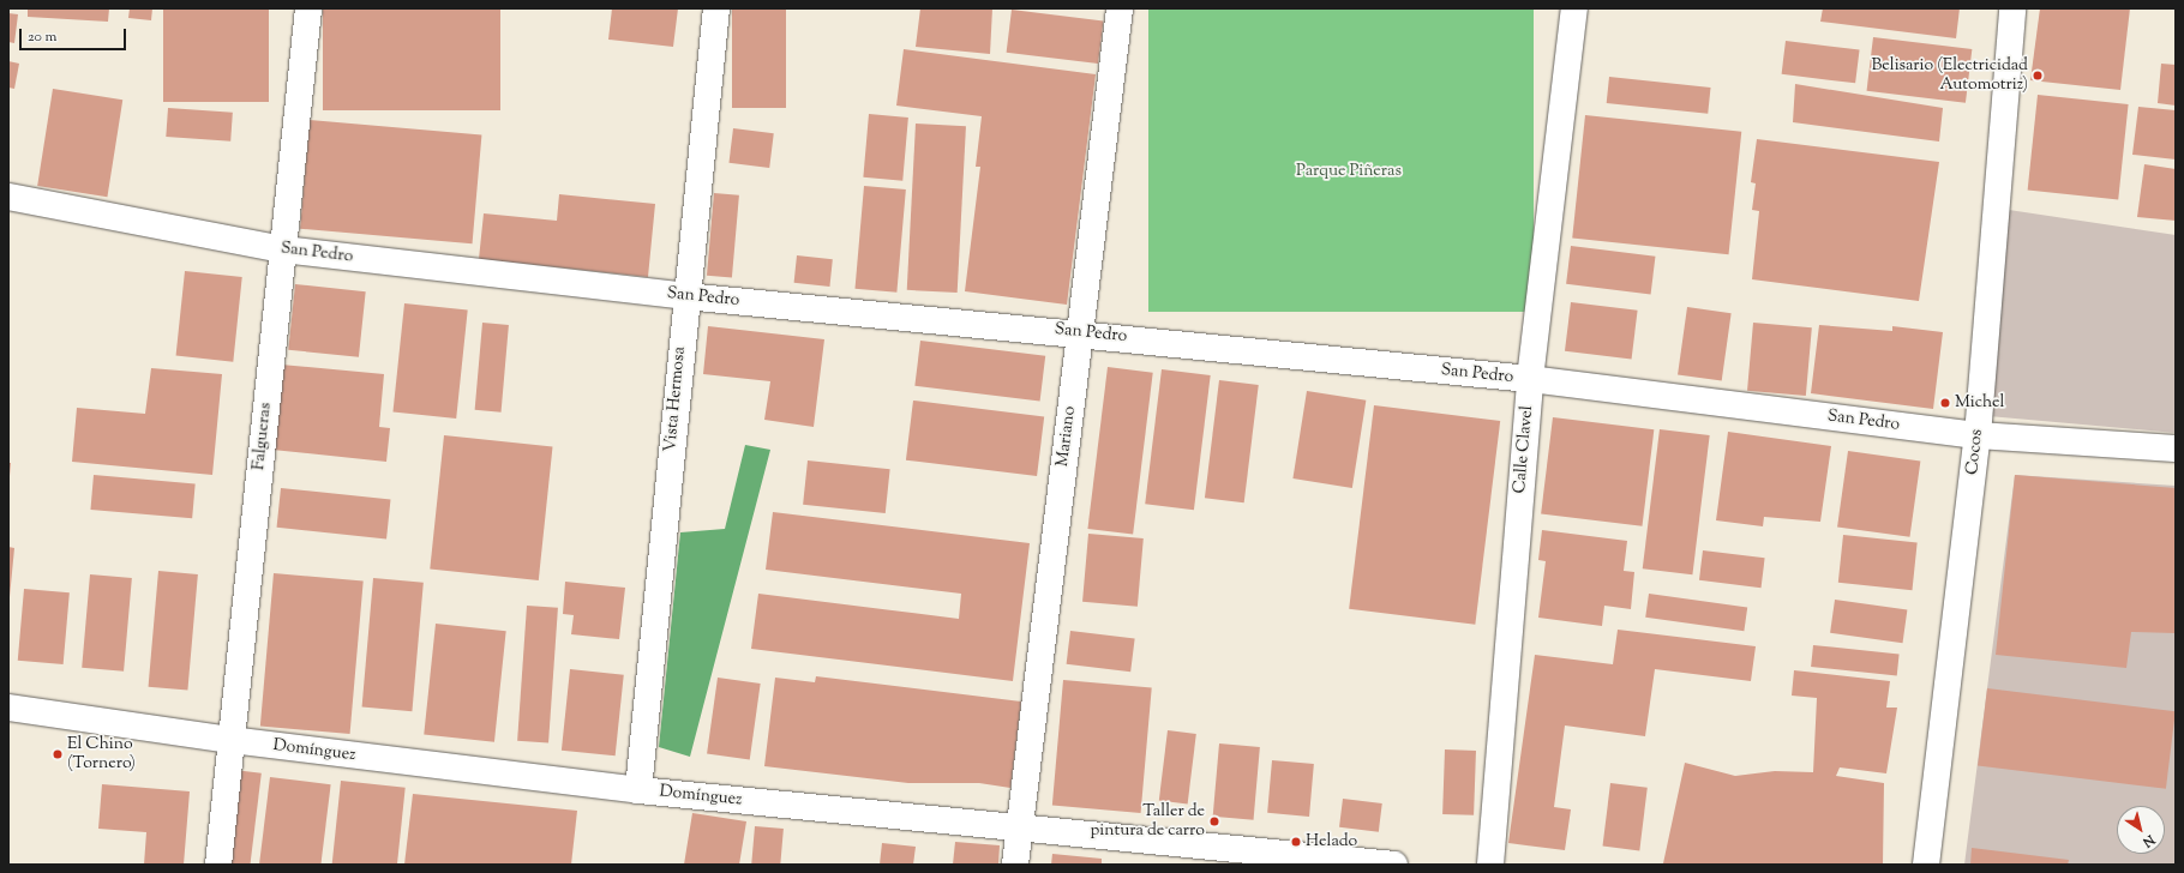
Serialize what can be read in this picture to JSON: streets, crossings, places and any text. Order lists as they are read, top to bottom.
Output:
{
  "streets": {
    "street": [
      "San Pedro",
      "Vista Hermosa",
      "Falgueras",
      "Mariano",
      "Calle Clavel",
      "Cocos",
      "Domínguez"
    ]
  },
  "crossings": [
    ["San Pedro", "Vista Hermosa"],
    ["San Pedro", "Falgueras"],
    ["San Pedro", "Mariano"],
    ["San Pedro", "Calle Clavel"],
    ["San Pedro", "Cocos"],
    ["Vista Hermosa", "Domínguez"],
    ["Falgueras", "Domínguez"],
    ["Mariano", "Domínguez"]
  ],
  "parks": ["Parque Piñeras"],
  "places": [
    "Belisario (Electricidad Automotriz)",
    "Michel",
    "El Chino (Tornero)",
    "Taller de pintura de carro",
    "Helado"
  ],
  "scale_bar": "20 m",
  "north": "bottom right"
}
